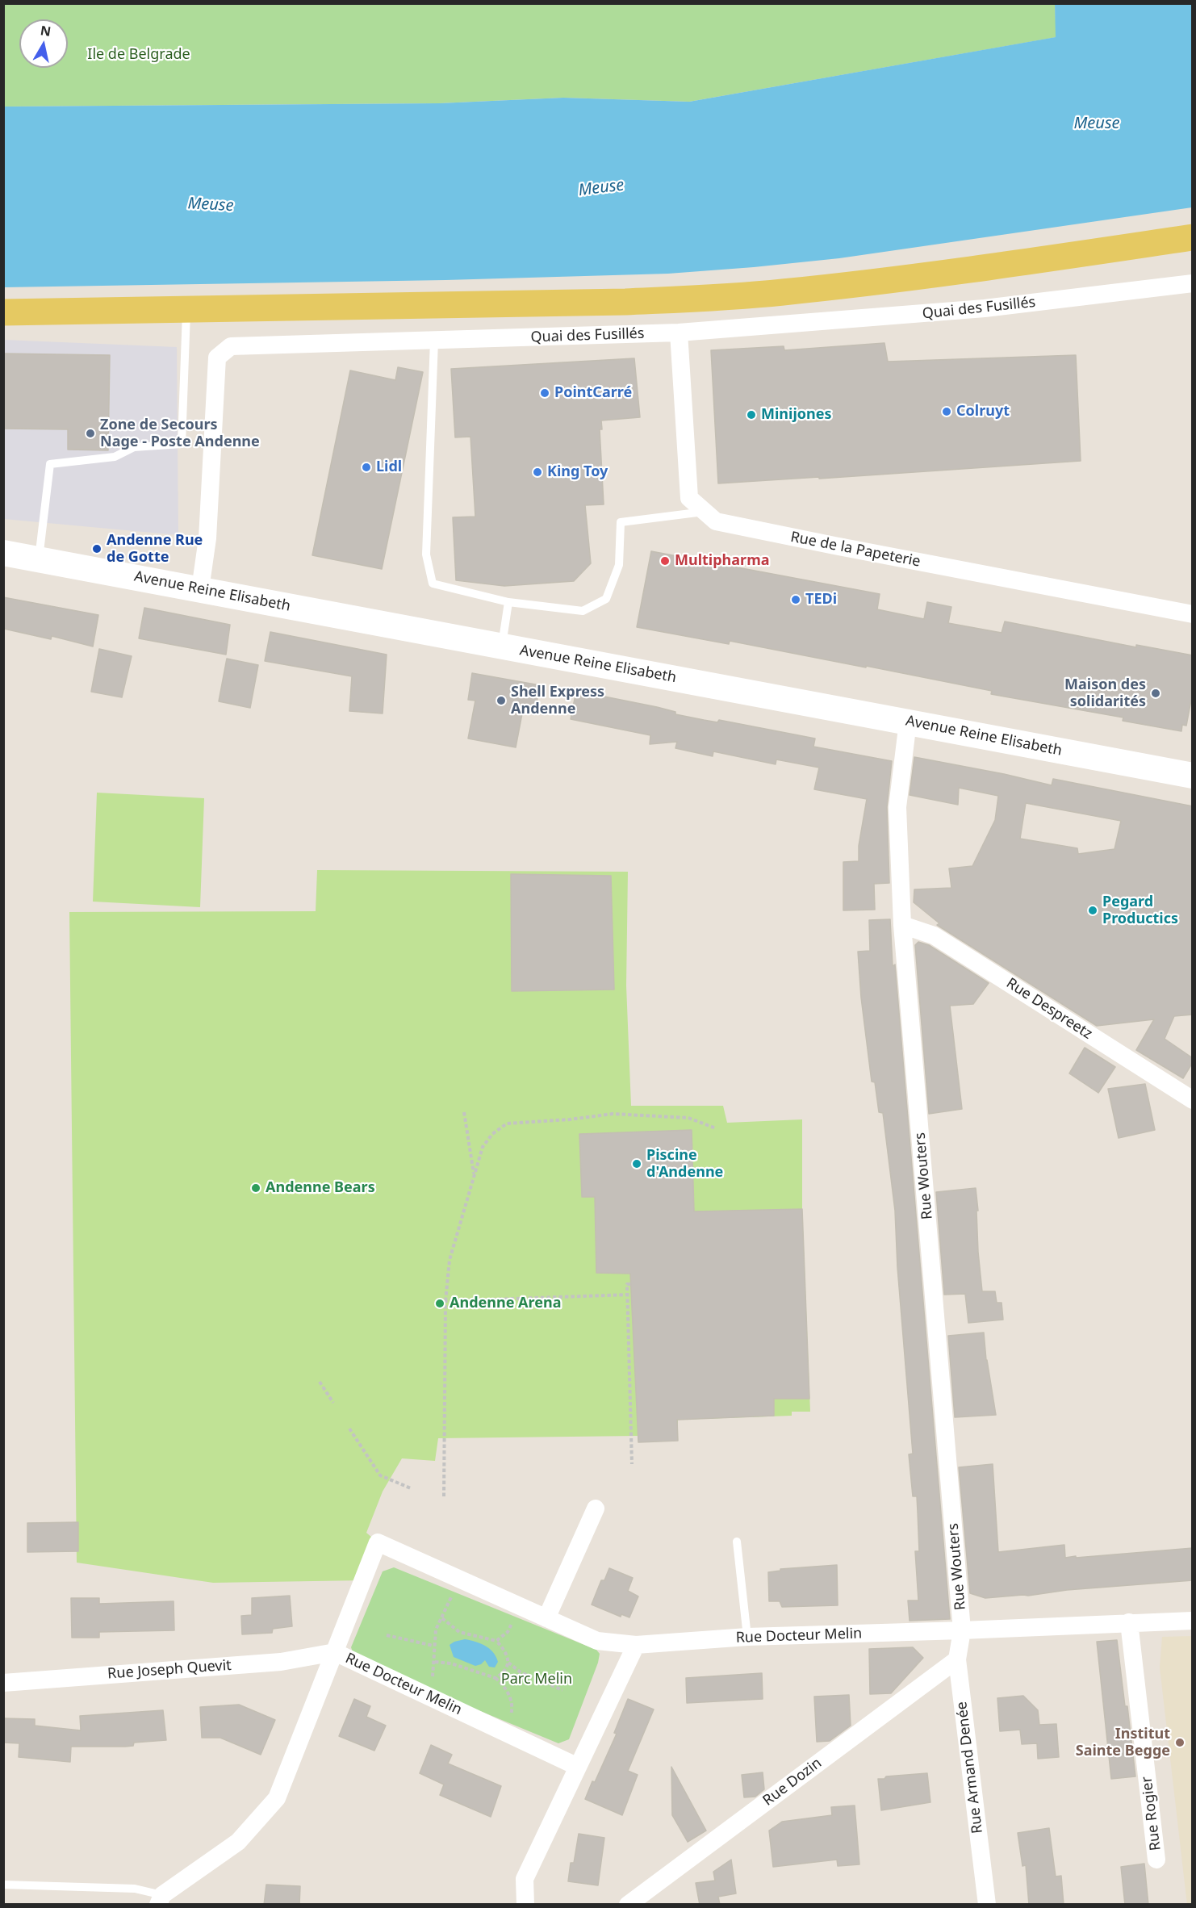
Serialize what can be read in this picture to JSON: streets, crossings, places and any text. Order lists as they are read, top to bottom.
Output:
{
  "streets": {
    "main road": ["Avenue Reine Elisabeth"],
    "street": [
      "Quai des Fusillés",
      "Rue de la Papeterie",
      "Rue Despreetz",
      "Rue Wouters",
      "Rue Docteur Melin",
      "Rue Joseph Quevit",
      "Rue Armand Denée",
      "Rue Dozin",
      "Rue Rogier"
    ]
  },
  "crossings": [
    ["Quai des Fusillés", "Rue de la Papeterie"],
    ["Quai des Fusillés", "Avenue Reine Elisabeth"],
    ["Avenue Reine Elisabeth", "Rue Wouters"],
    ["Rue Despreetz", "Rue Wouters"],
    ["Rue Wouters", "Rue Docteur Melin"],
    ["Rue Wouters", "Rue Armand Denée"],
    ["Rue Docteur Melin", "Rue Joseph Quevit"],
    ["Rue Docteur Melin", "Rue Armand Denée"],
    ["Rue Armand Denée", "Rue Dozin"]
  ],
  "water": ["Meuse"],
  "parks": ["Ile de Belgrade", "Parc Melin"],
  "places": [
    "PointCarré",
    "Colruyt",
    "Minijones",
    "Zone de Secours Nage - Poste Andenne",
    "Lidl",
    "King Toy",
    "Andenne Rue de Gotte",
    "Multipharma",
    "TEDi",
    "Maison des solidarités",
    "Shell Express Andenne",
    "Pegard Productics",
    "Piscine d'Andenne",
    "Andenne Bears",
    "Andenne Arena",
    "Institut Sainte Begge"
  ],
  "north": "top"
}
